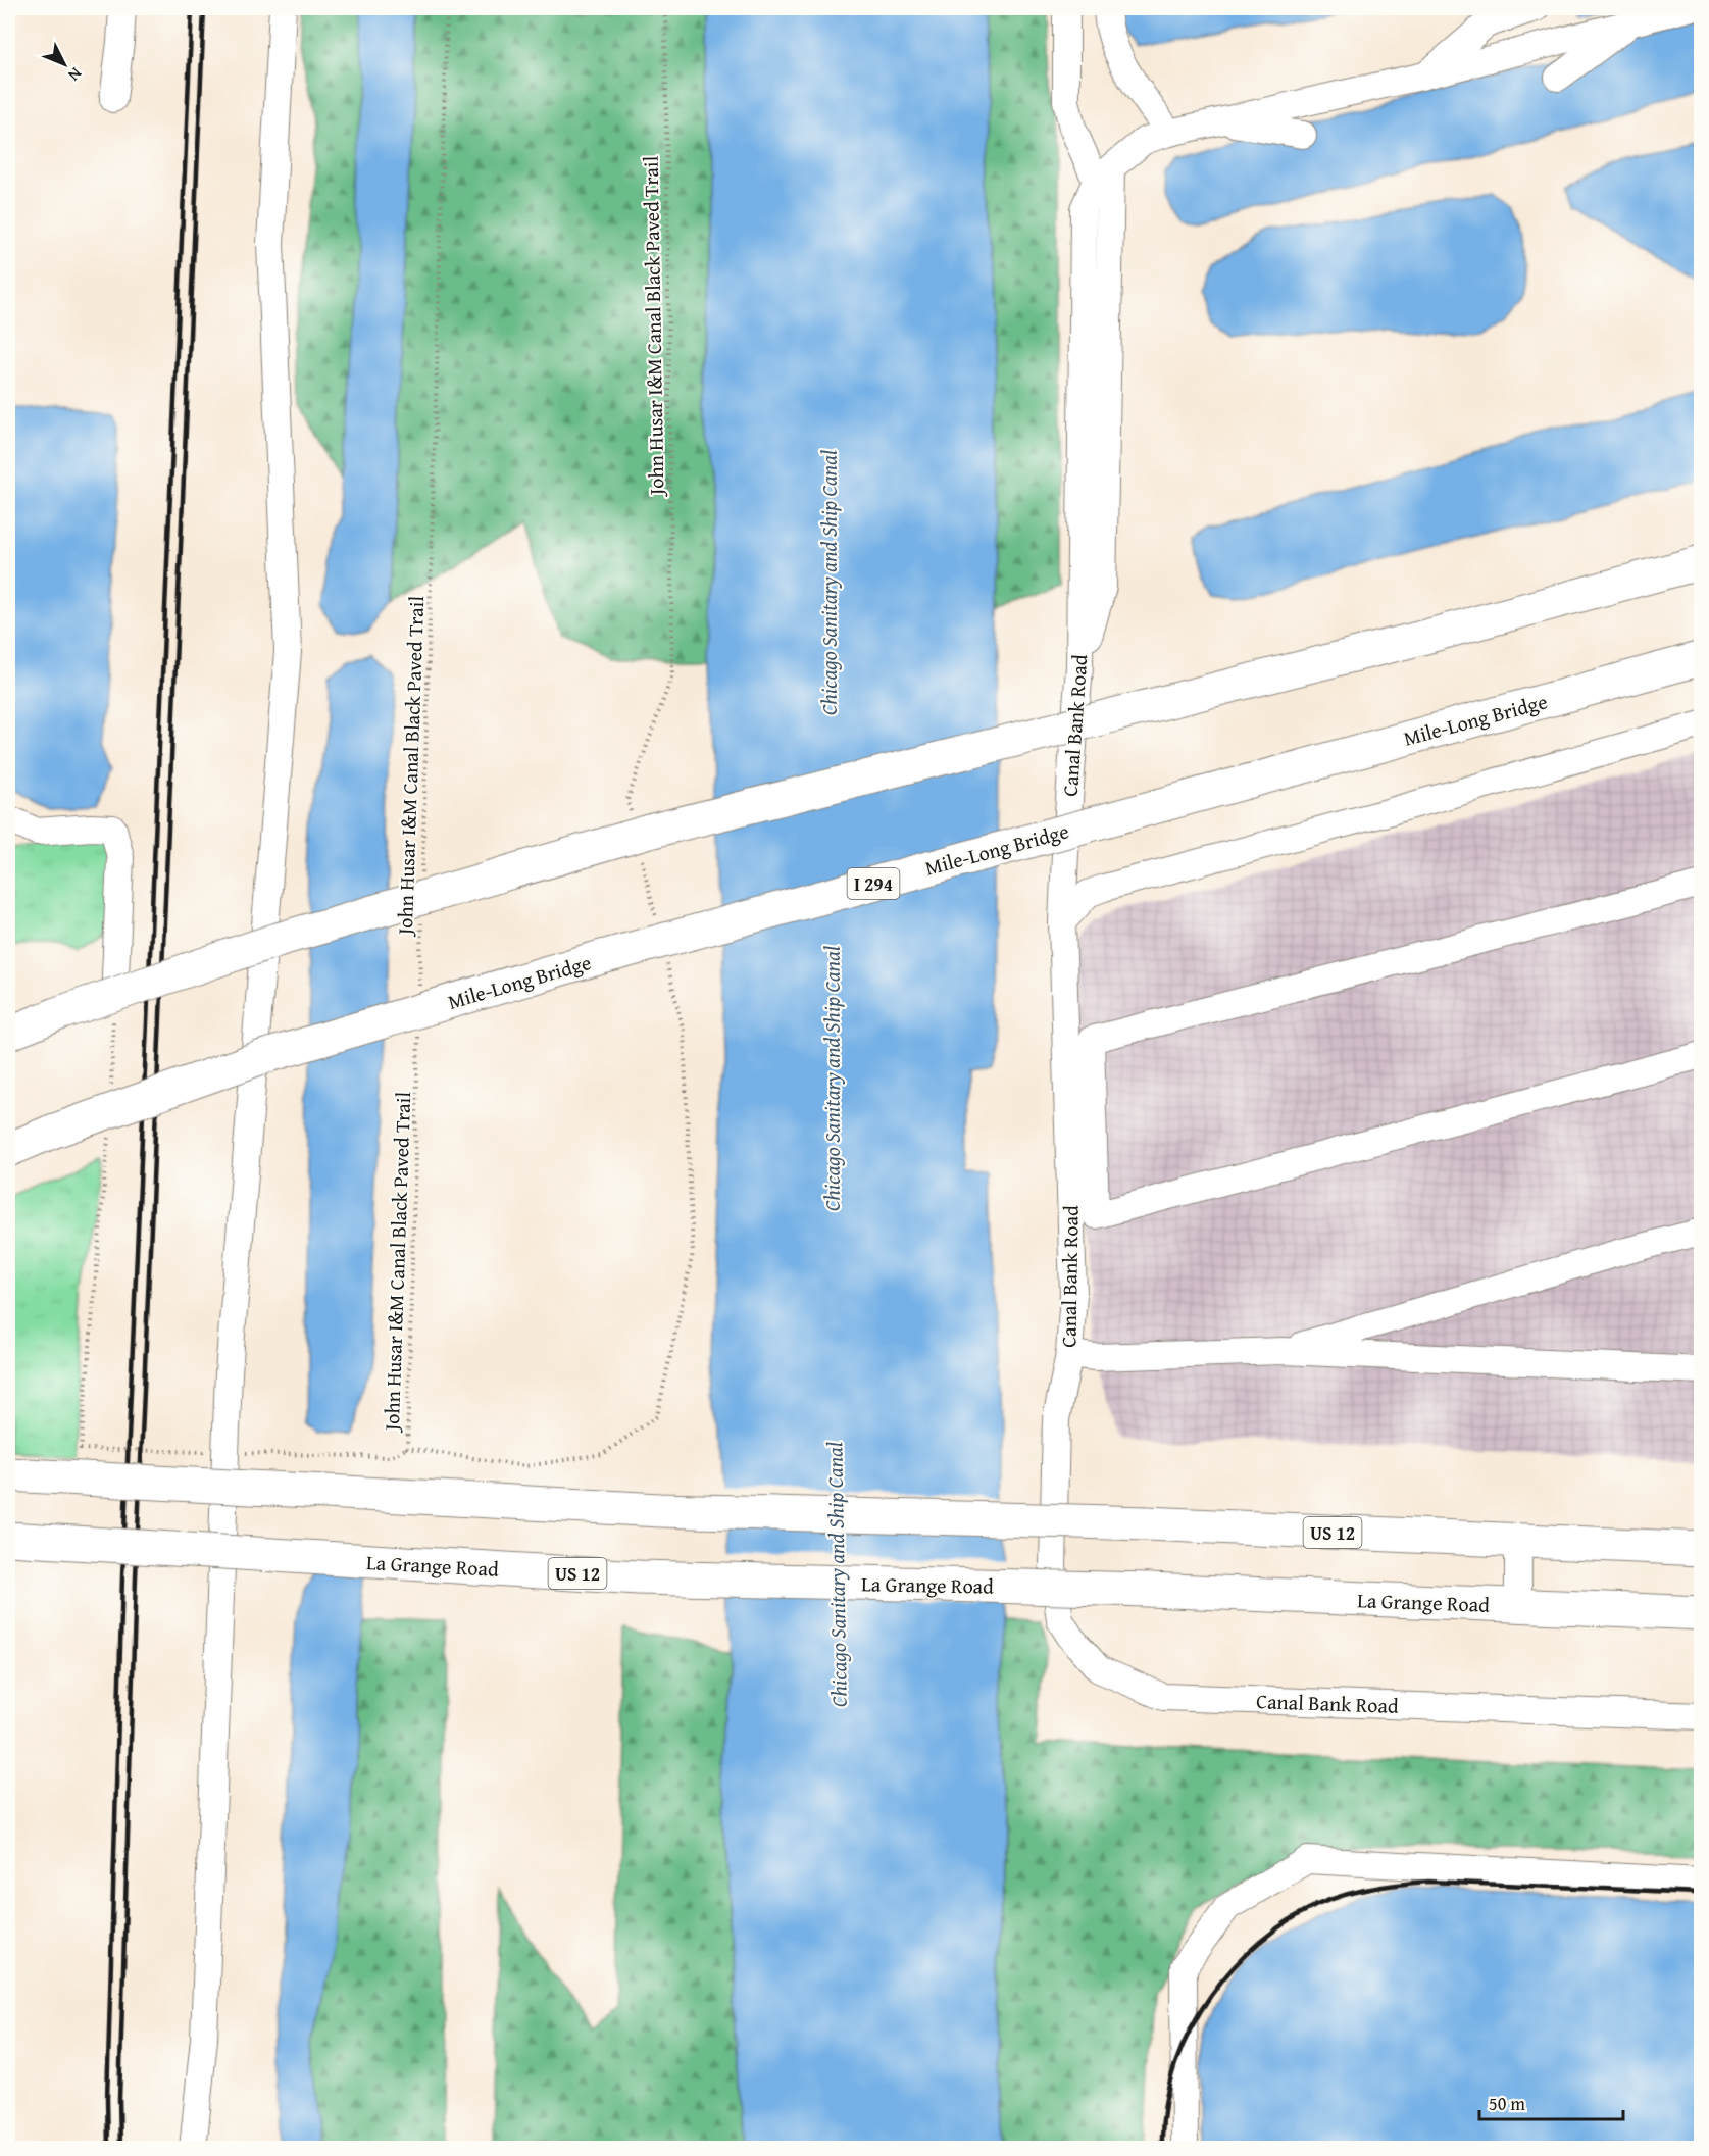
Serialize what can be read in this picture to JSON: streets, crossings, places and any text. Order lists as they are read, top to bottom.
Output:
{
  "streets": {
    "highway": [
      "Mile-Long Bridge",
      "I 294",
      "US 12",
      "La Grange Road"
    ],
    "street": ["Canal Bank Road"],
    "path": ["John Husar I&M Canal Black Paved Trail"]
  },
  "water": ["Chicago Sanitary and Ship Canal"],
  "scale_bar": "50 m",
  "north": "bottom right"
}
